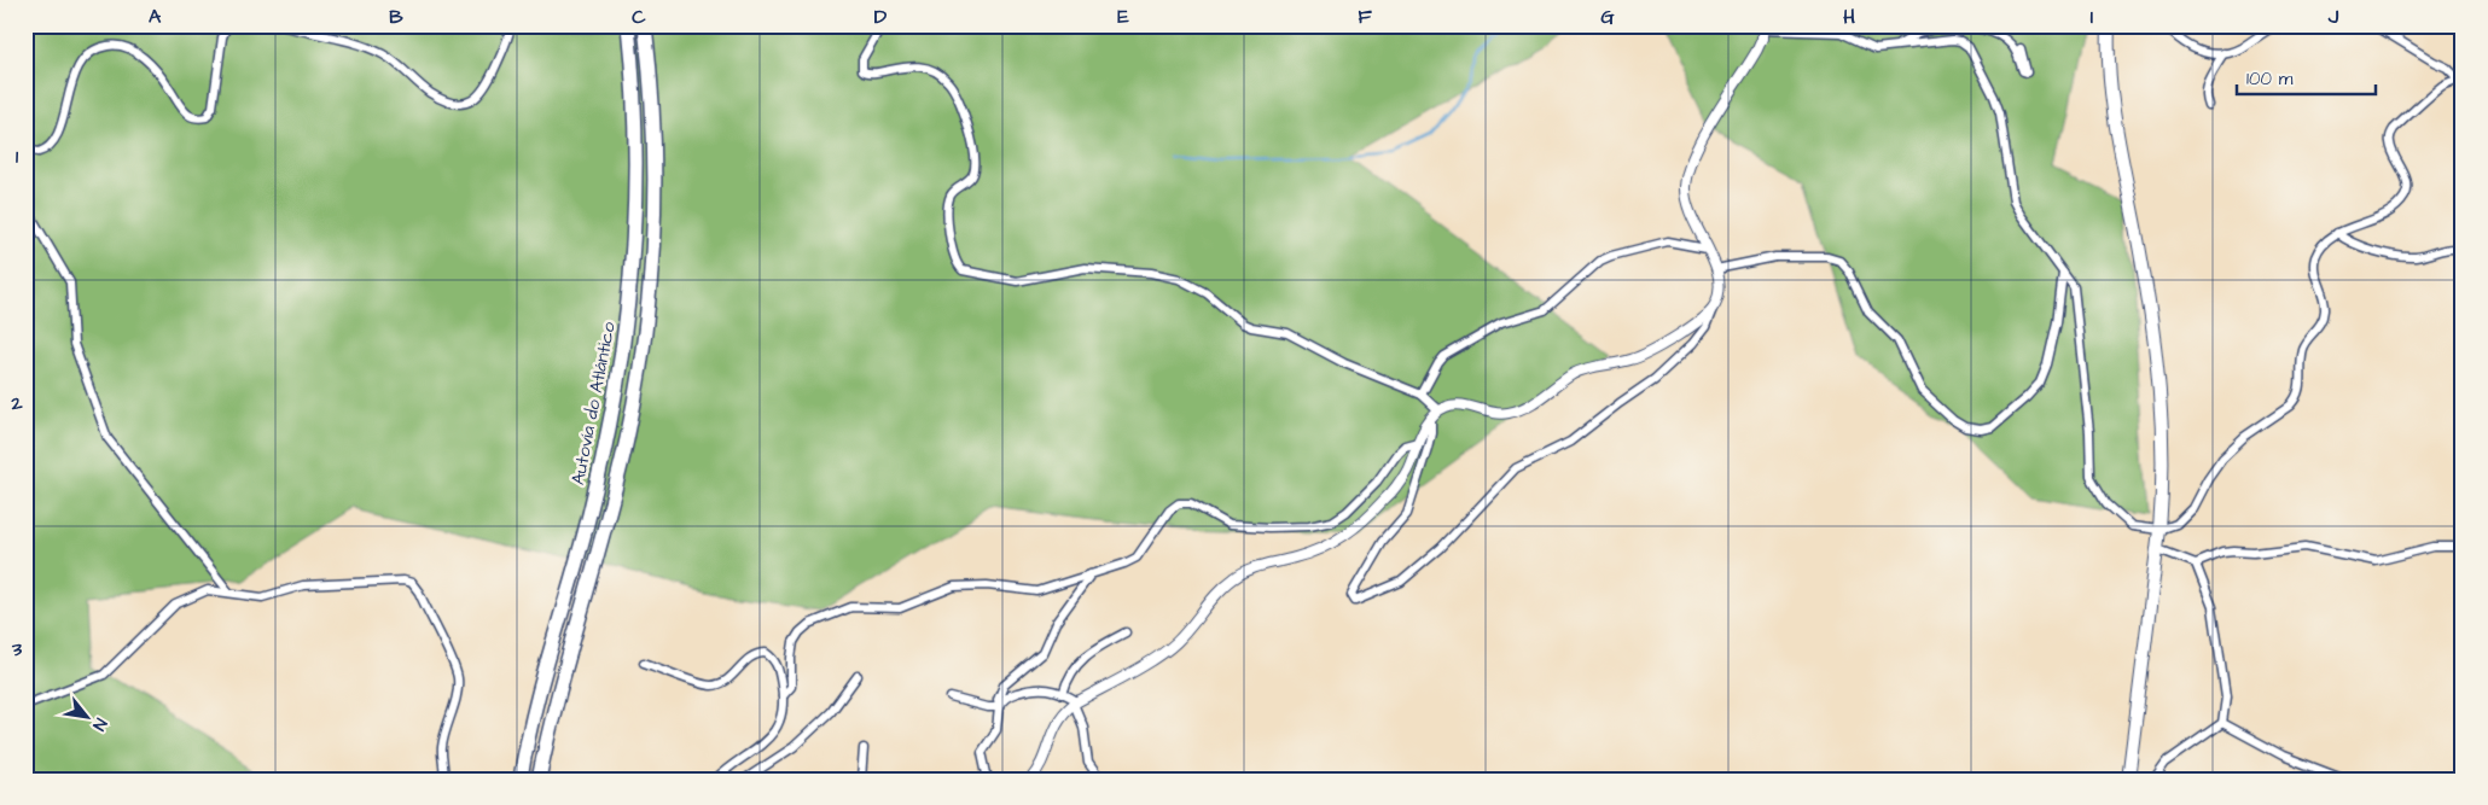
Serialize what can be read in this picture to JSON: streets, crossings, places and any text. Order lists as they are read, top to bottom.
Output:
{
  "streets": {
    "highway": ["Autovía do Atlántico"]
  },
  "scale_bar": "100 m",
  "north": "bottom right",
  "grid": {
    "columns": [
      "A",
      "B",
      "C",
      "D",
      "E",
      "F",
      "G",
      "H",
      "I",
      "J"
    ],
    "rows": ["1", "2", "3"]
  }
}
